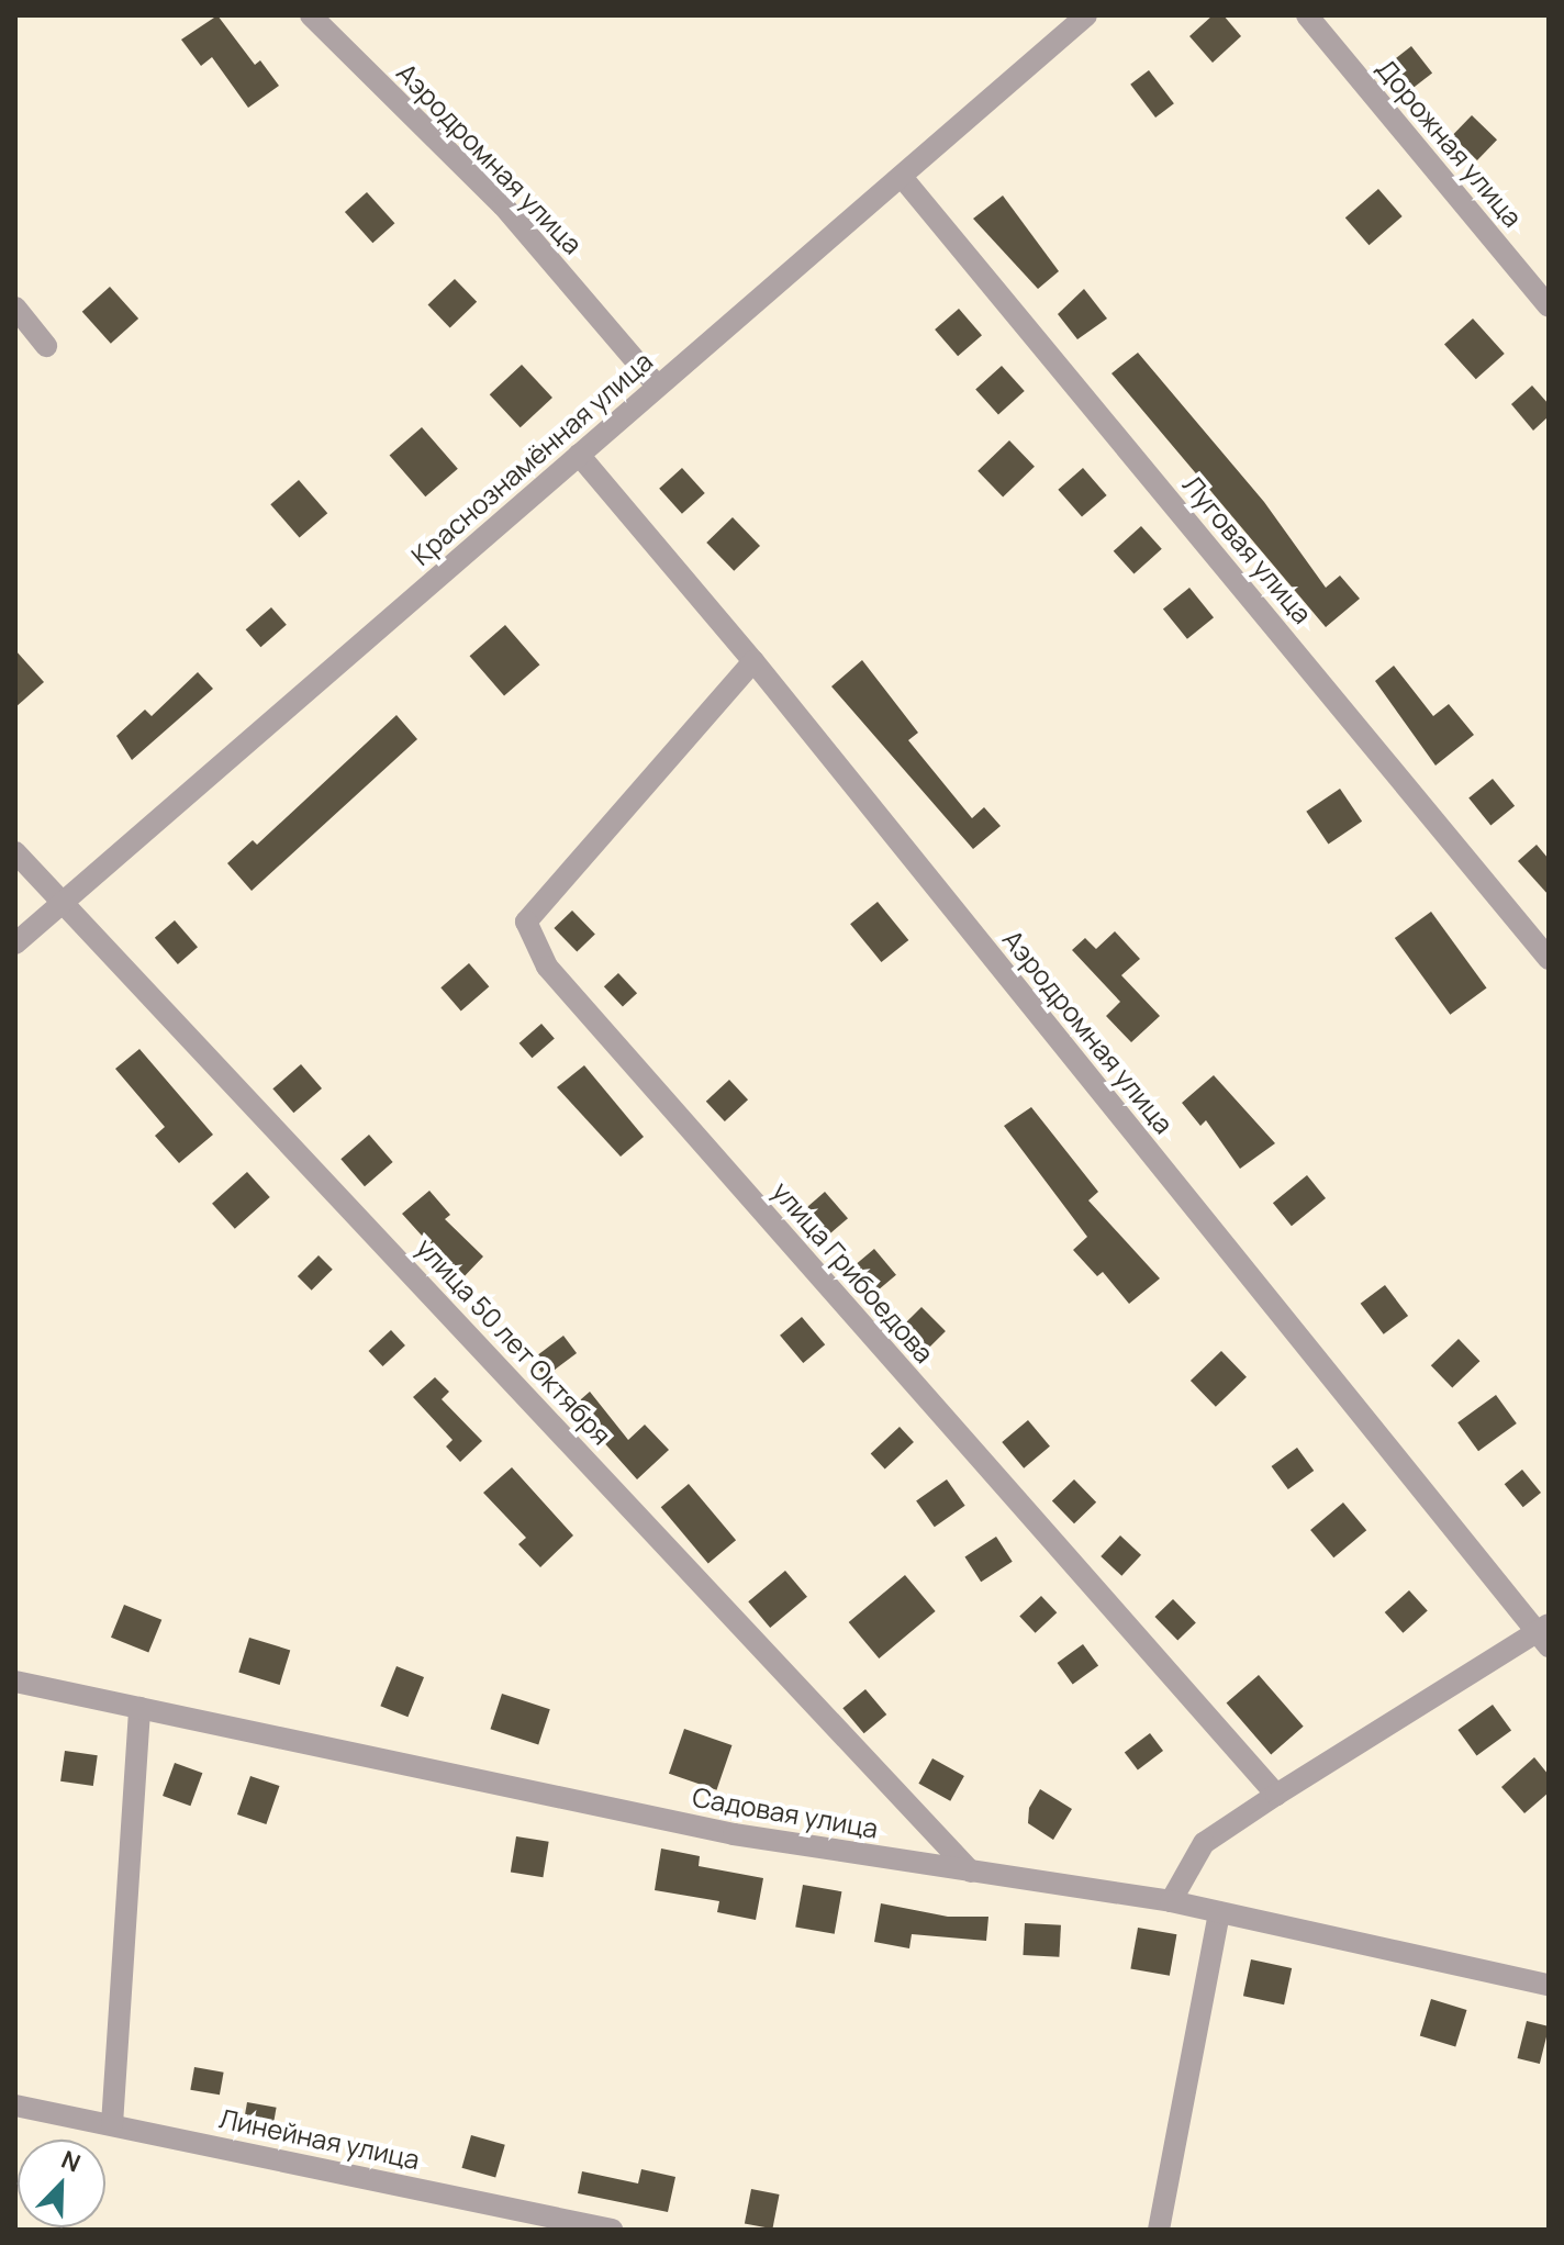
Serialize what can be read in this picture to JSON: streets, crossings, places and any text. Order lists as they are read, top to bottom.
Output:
{
  "streets": {
    "street": [
      "Дорожная улица",
      "Аэродромная улица",
      "Краснознамённая улица",
      "Луговая улица",
      "улица Грибоедова",
      "улица 50 лет Октября",
      "Садовая улица",
      "Линейная улица"
    ]
  },
  "crossings": [
    ["Аэродромная улица", "Краснознамённая улица"],
    ["Аэродромная улица", "улица Грибоедова"],
    ["Краснознамённая улица", "Луговая улица"],
    ["Краснознамённая улица", "улица 50 лет Октября"],
    ["улица 50 лет Октября", "Садовая улица"]
  ],
  "north": "top right"
}
